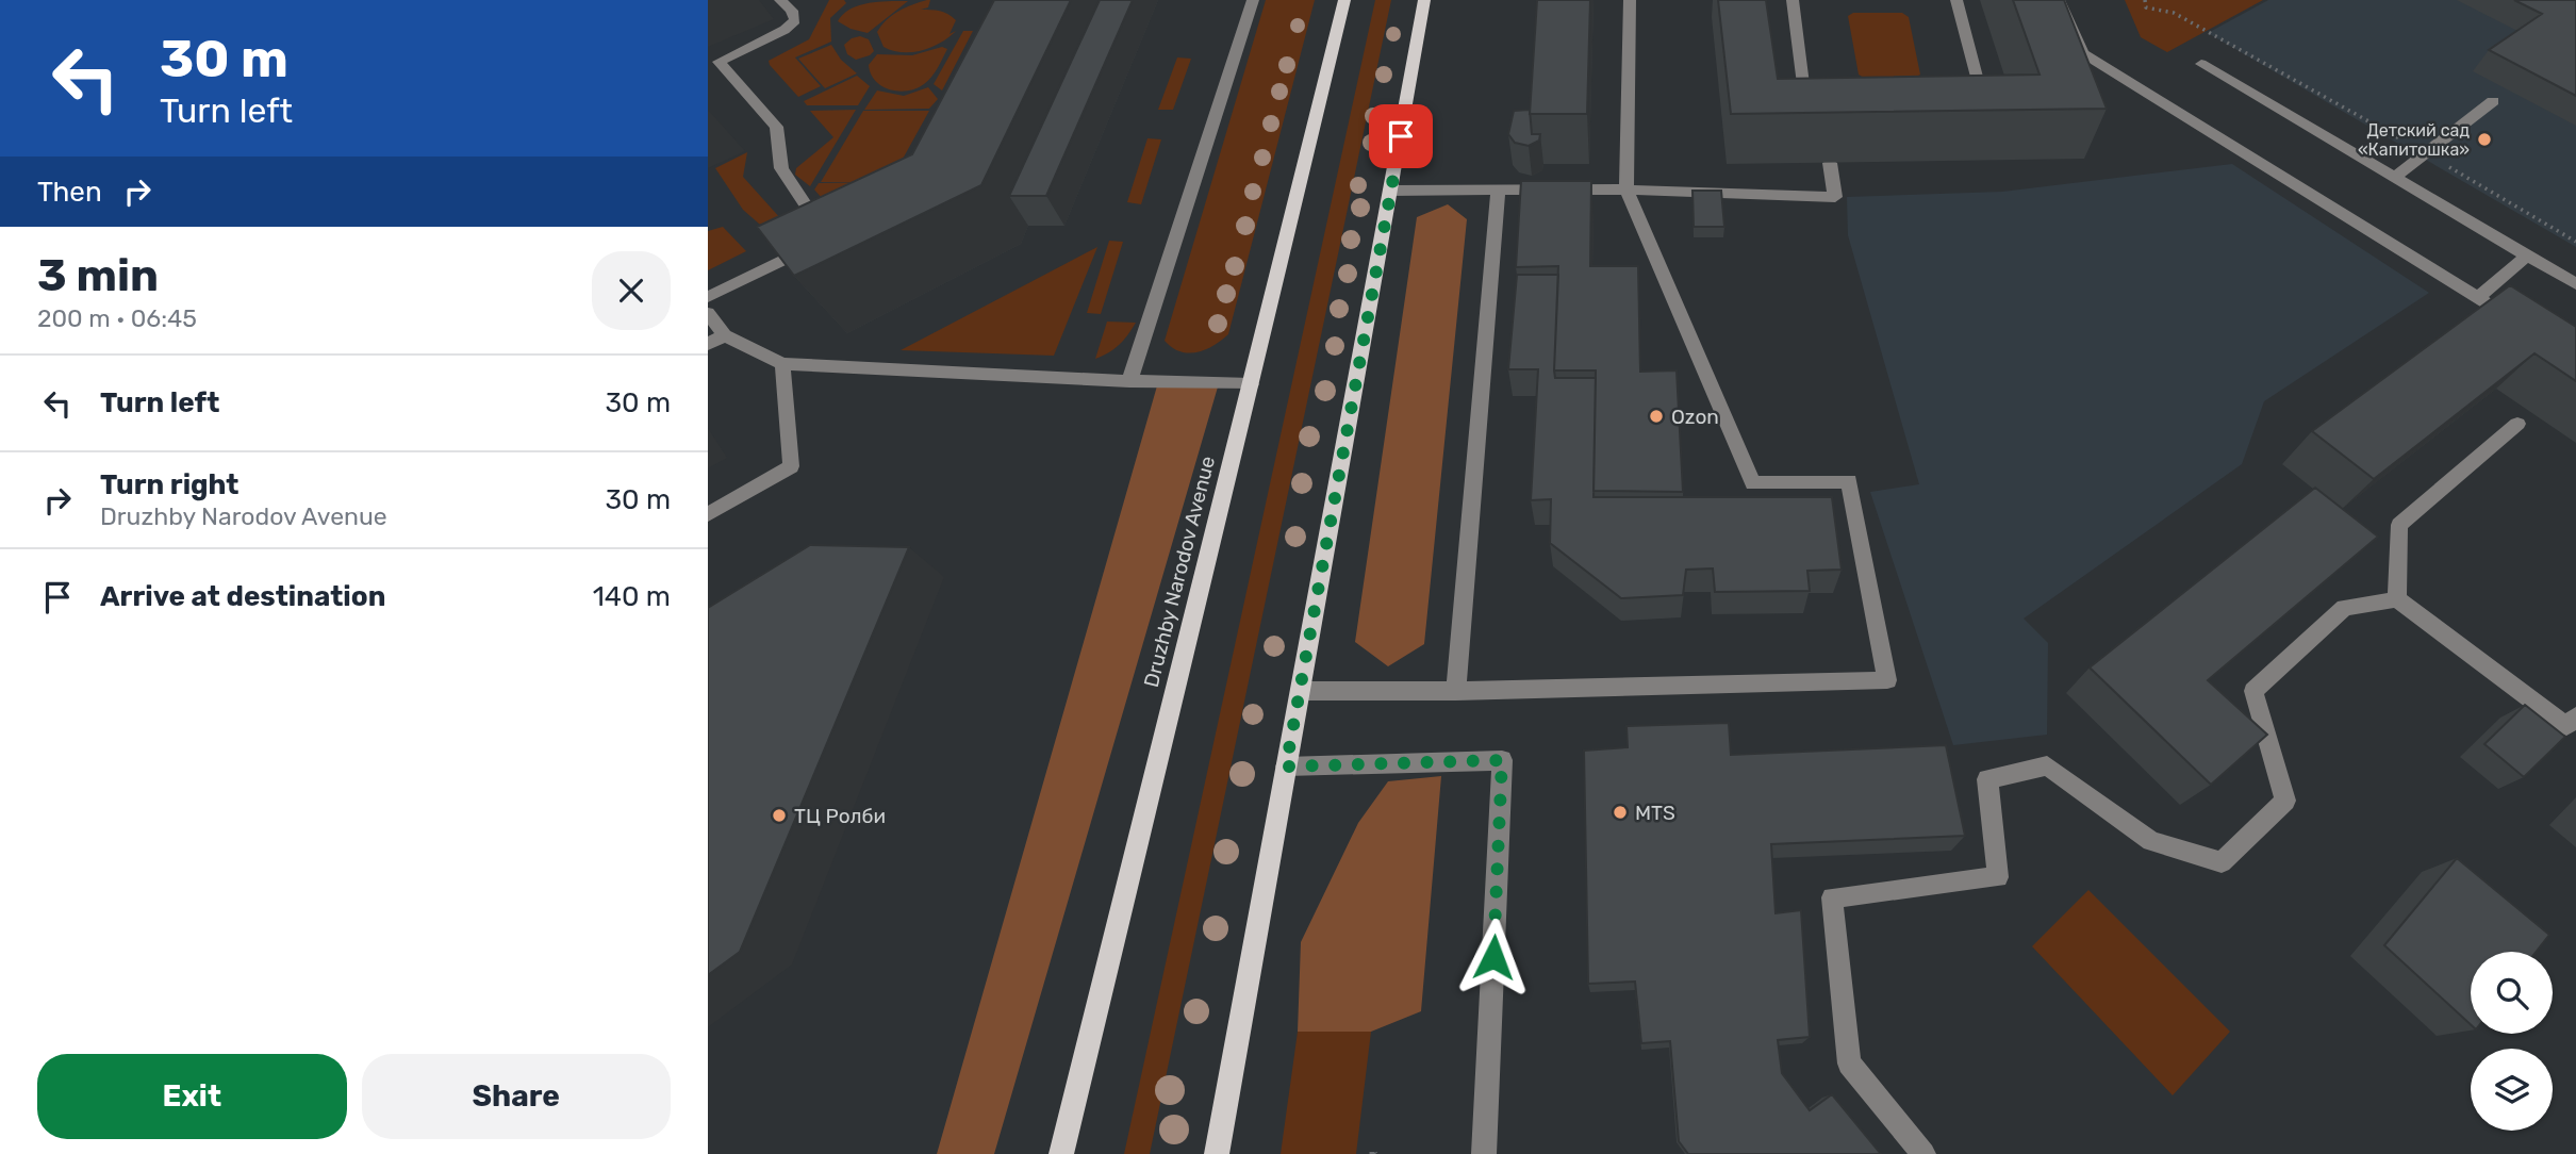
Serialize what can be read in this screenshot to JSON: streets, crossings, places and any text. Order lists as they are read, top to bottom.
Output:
{
  "streets": {
    "main road": ["Druzhby Narodov Avenue"]
  },
  "places": [
    "Детский сад «Капитошка»",
    "Ozon",
    "MTS",
    "ТЦ Ролби"
  ],
  "page": {
    "turn": ["30 m", "Turn left"],
    "then": "Then",
    "heading": ["3 min", "200 m · 06:45"],
    "list": [
      {
        "name": "Turn left",
        "value": "30 m"
      },
      {
        "name": "Turn right",
        "note": "Druzhby Narodov Avenue",
        "value": "30 m"
      },
      {
        "name": "Arrive at destination",
        "value": "140 m"
      }
    ],
    "buttons": ["Exit", "Share"]
  }
}
